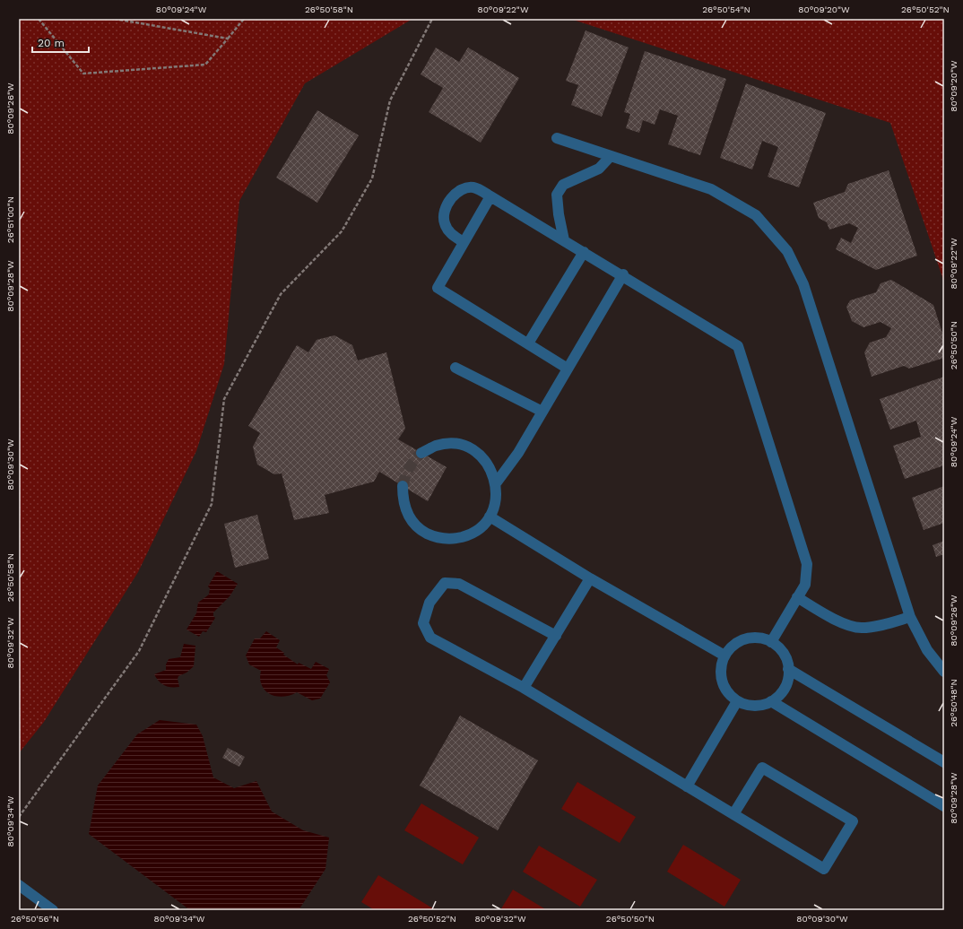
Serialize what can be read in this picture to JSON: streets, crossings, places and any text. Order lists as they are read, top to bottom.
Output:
{
  "scale_bar": "20 m",
  "coordinates": [
    "80°09'24\"W",
    "26°50'58\"N",
    "80°09'22\"W",
    "26°50'54\"N",
    "80°09'20\"W",
    "26°50'52\"N",
    "80°09'26\"W",
    "26°51'00\"N",
    "80°09'28\"W",
    "26°50'50\"N",
    "80°09'30\"W",
    "80°09'32\"W",
    "26°50'48\"N",
    "80°09'34\"W",
    "26°50'56\"N"
  ]
}
